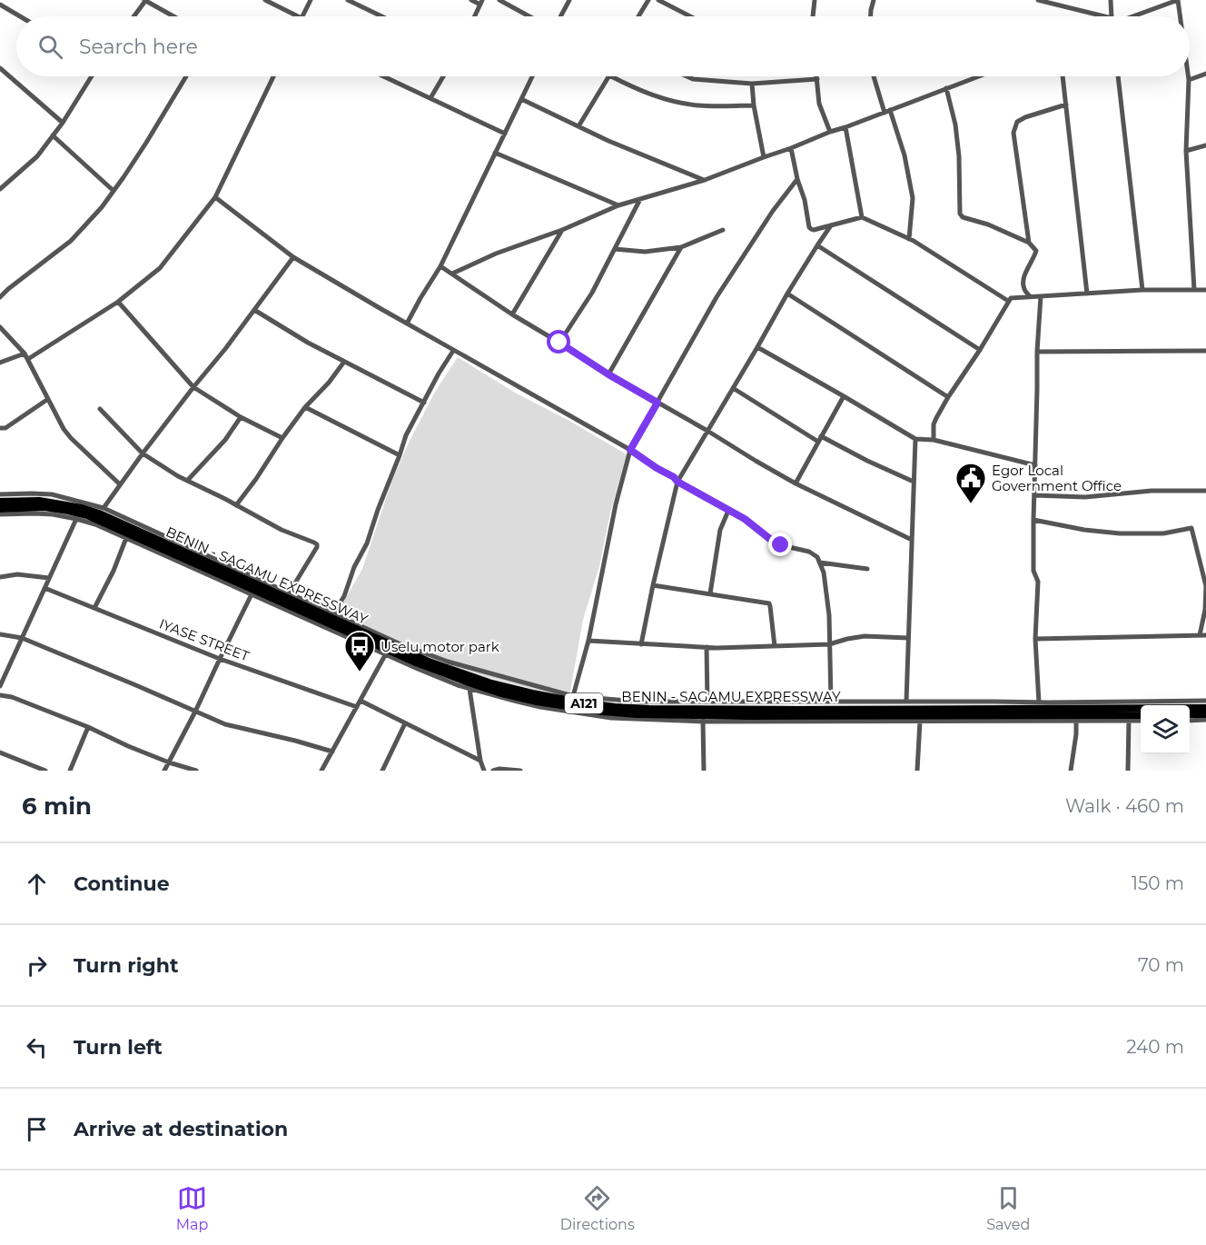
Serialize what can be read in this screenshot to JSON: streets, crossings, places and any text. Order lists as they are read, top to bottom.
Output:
{
  "streets": {
    "highway": ["BENIN - SAGAMU EXPRESSWAY", "A121"],
    "street": ["IYASE STREET"]
  },
  "crossings": [
    ["BENIN - SAGAMU EXPRESSWAY", "A121"]
  ],
  "places": {
    "public building": ["Egor Local Government Office"],
    "bus stop": ["Uselu motor park"]
  },
  "page": {
    "search": "Search here",
    "heading": ["6 min", "Walk · 460 m"],
    "list": [
      ["Continue", "150 m"],
      ["Turn right", "70 m"],
      ["Turn left", "240 m"],
      "Arrive at destination"
    ],
    "nav": ["Map", "Directions", "Saved"]
  }
}
